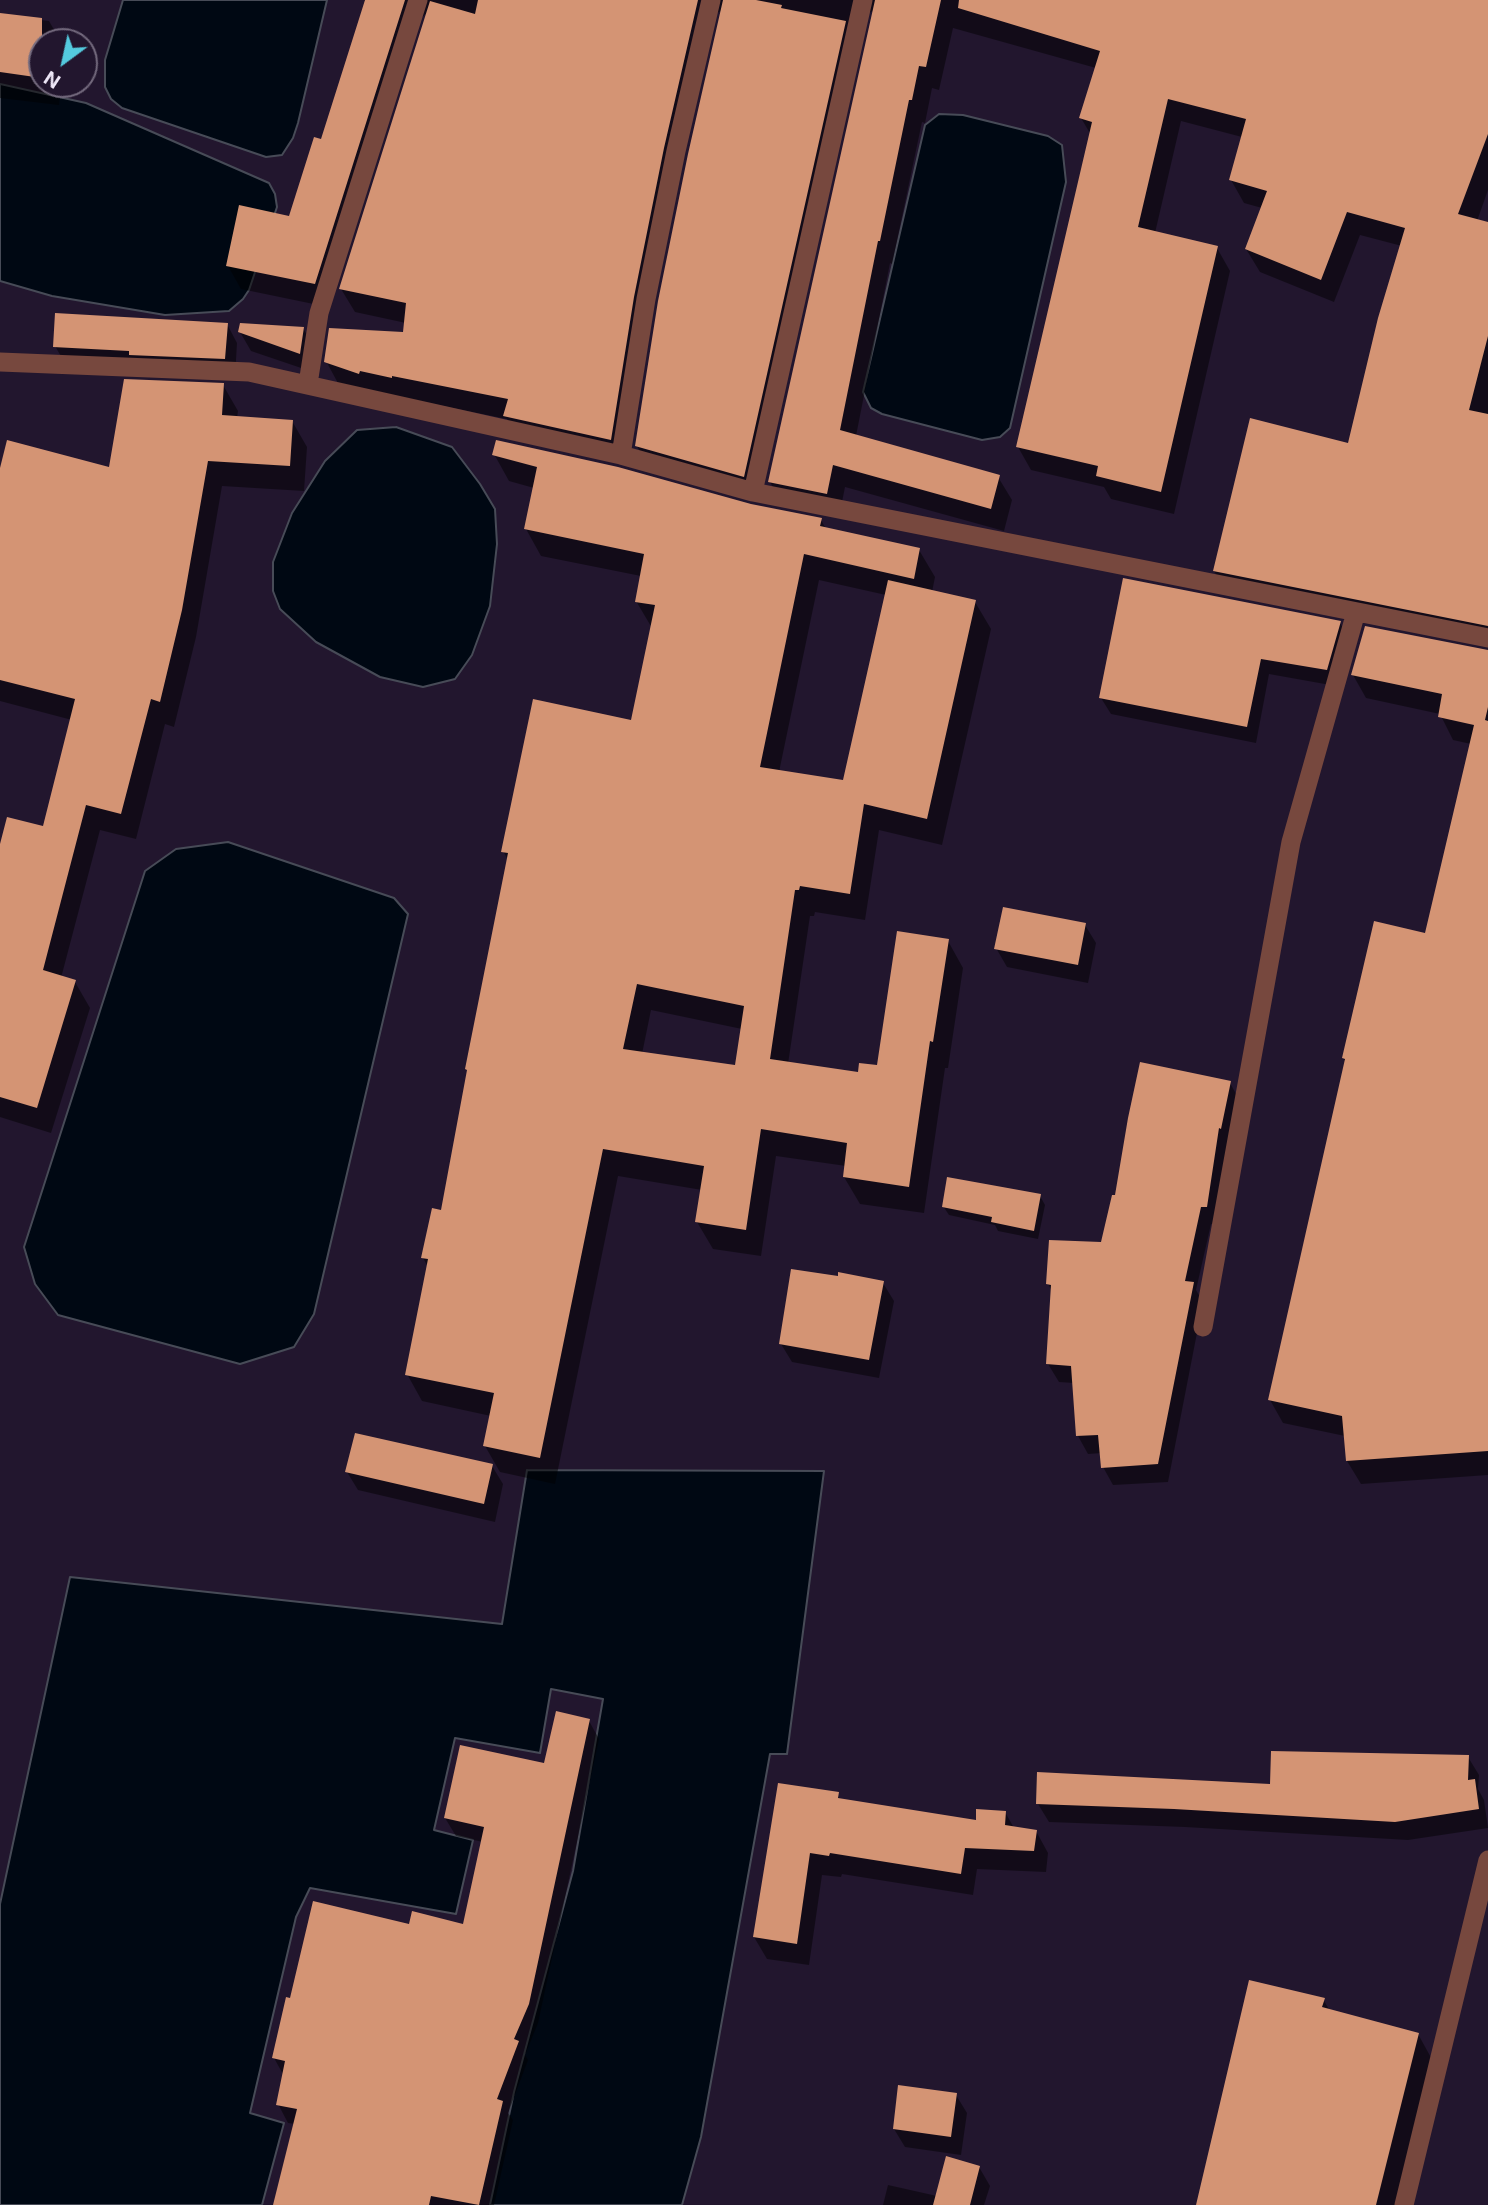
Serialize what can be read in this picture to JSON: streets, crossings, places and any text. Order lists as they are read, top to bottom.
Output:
{
  "north": "bottom left"
}
